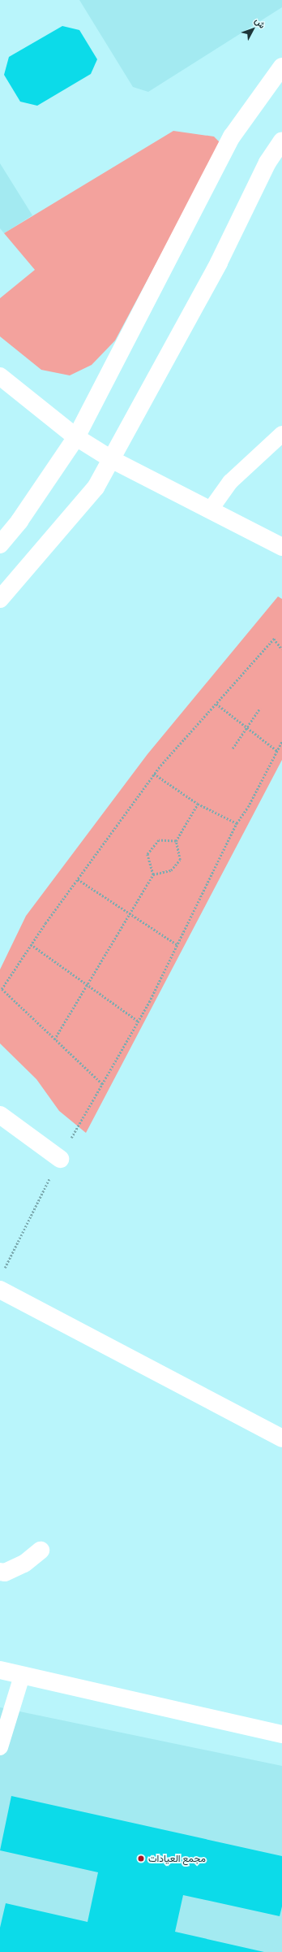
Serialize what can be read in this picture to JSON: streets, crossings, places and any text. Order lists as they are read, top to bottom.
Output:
{
  "places": ["مجمع العيادات"],
  "north": "top right"
}
